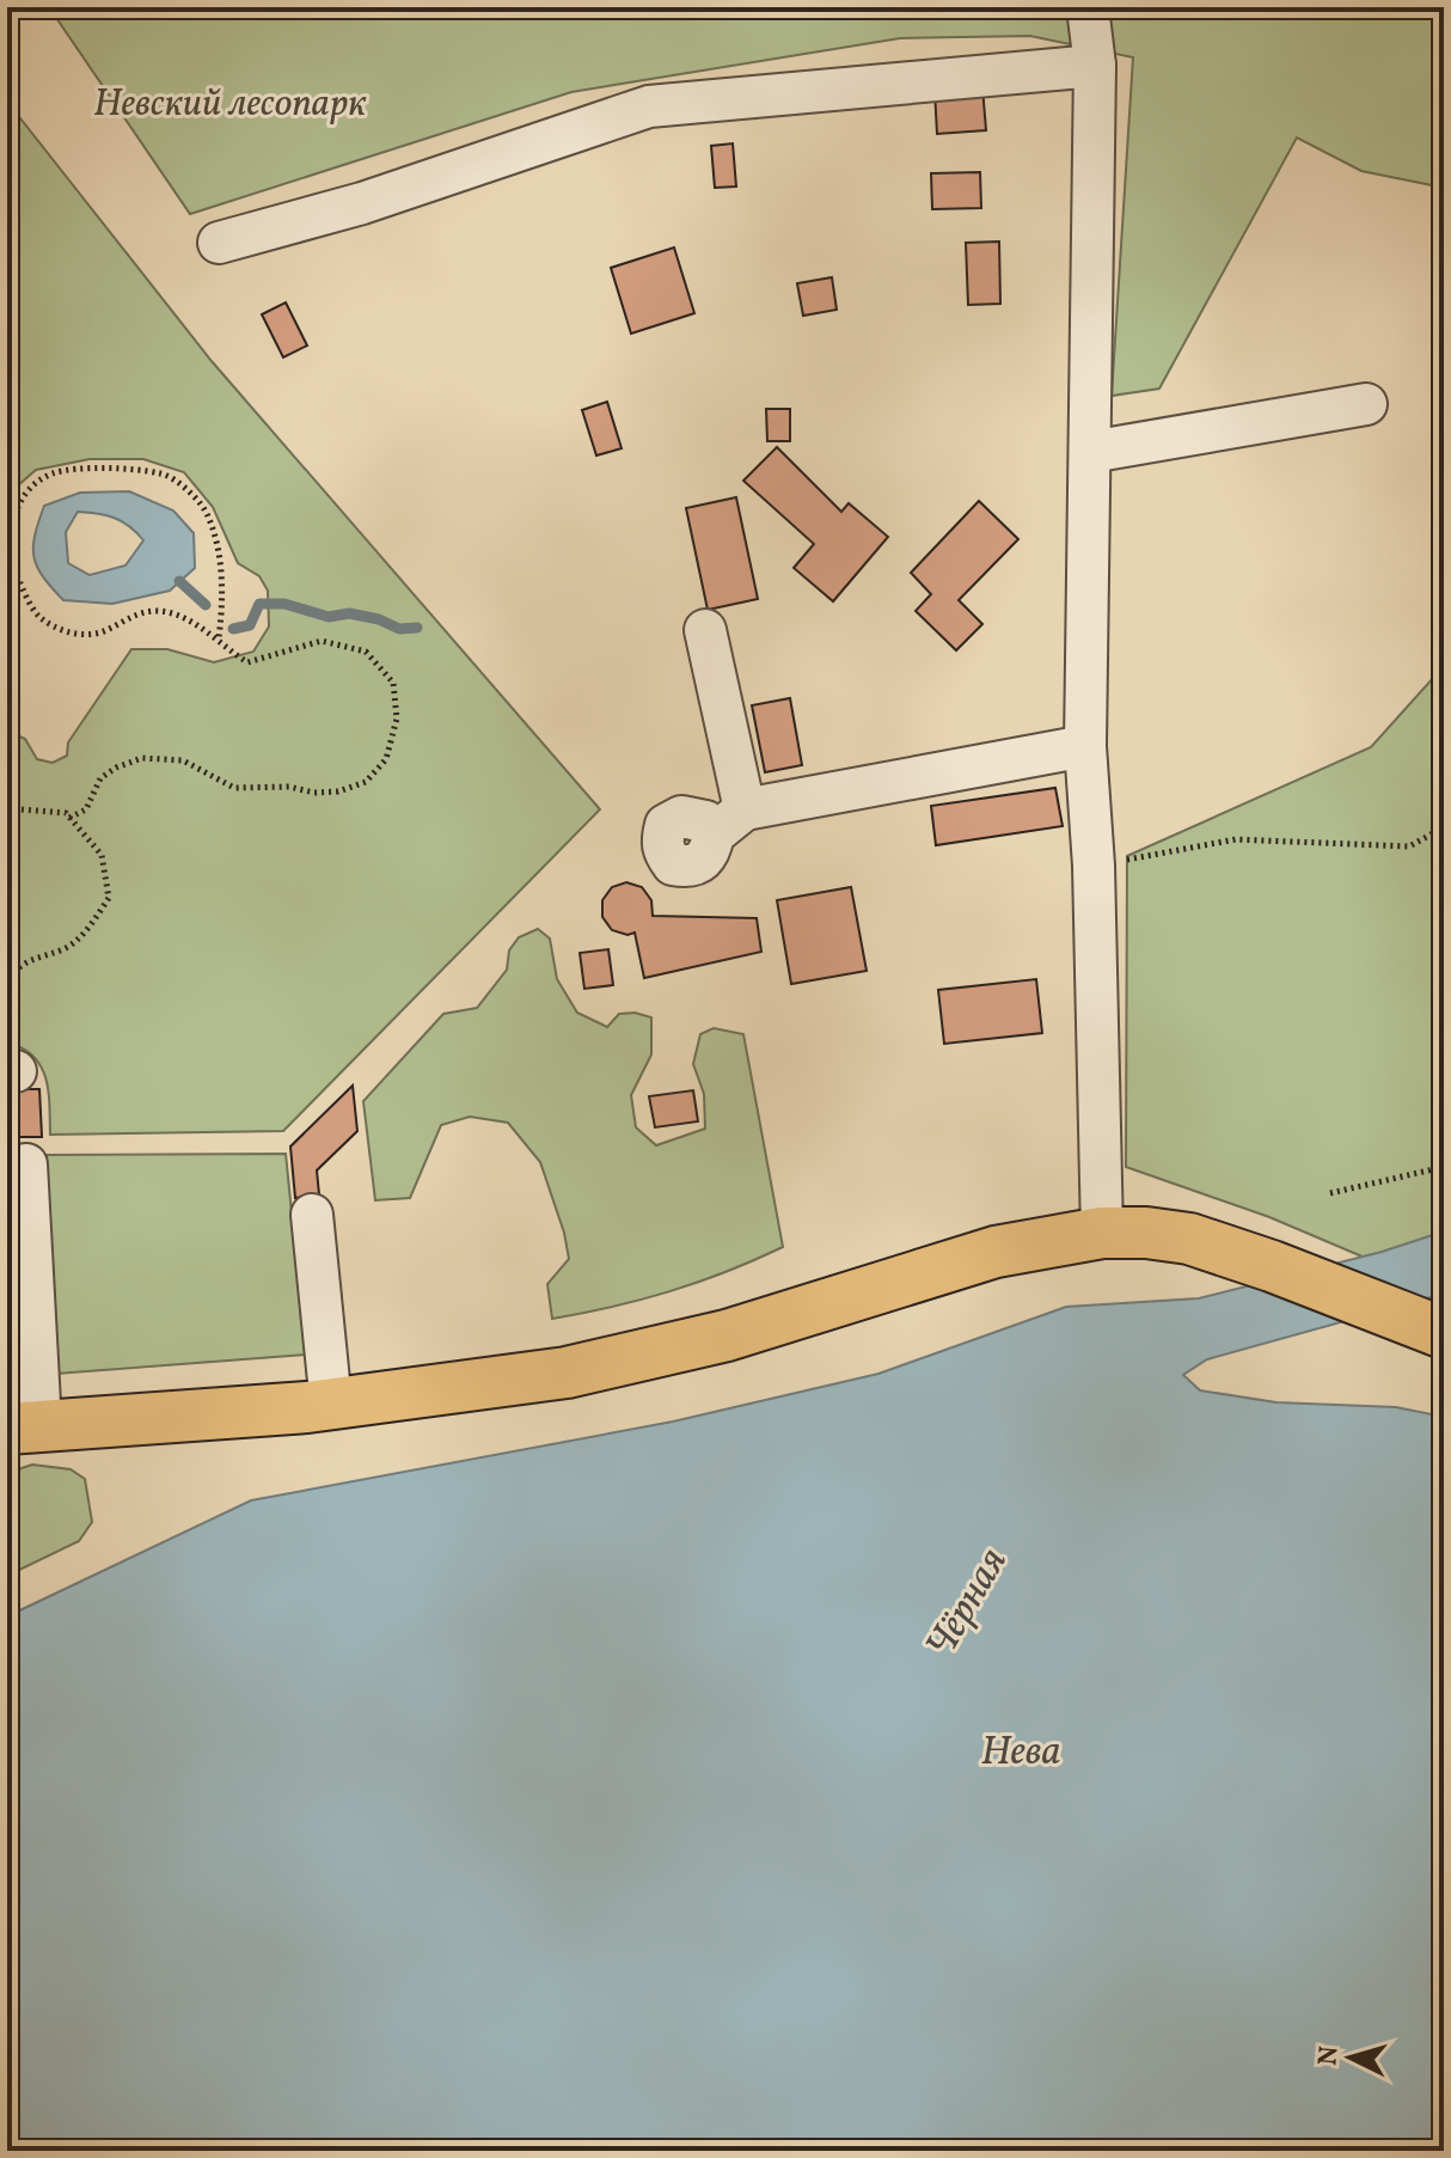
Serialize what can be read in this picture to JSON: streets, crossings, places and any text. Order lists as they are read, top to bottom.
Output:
{
  "water": ["Чёрная", "Нева"],
  "parks": ["Невский лесопарк"],
  "north": "left"
}
